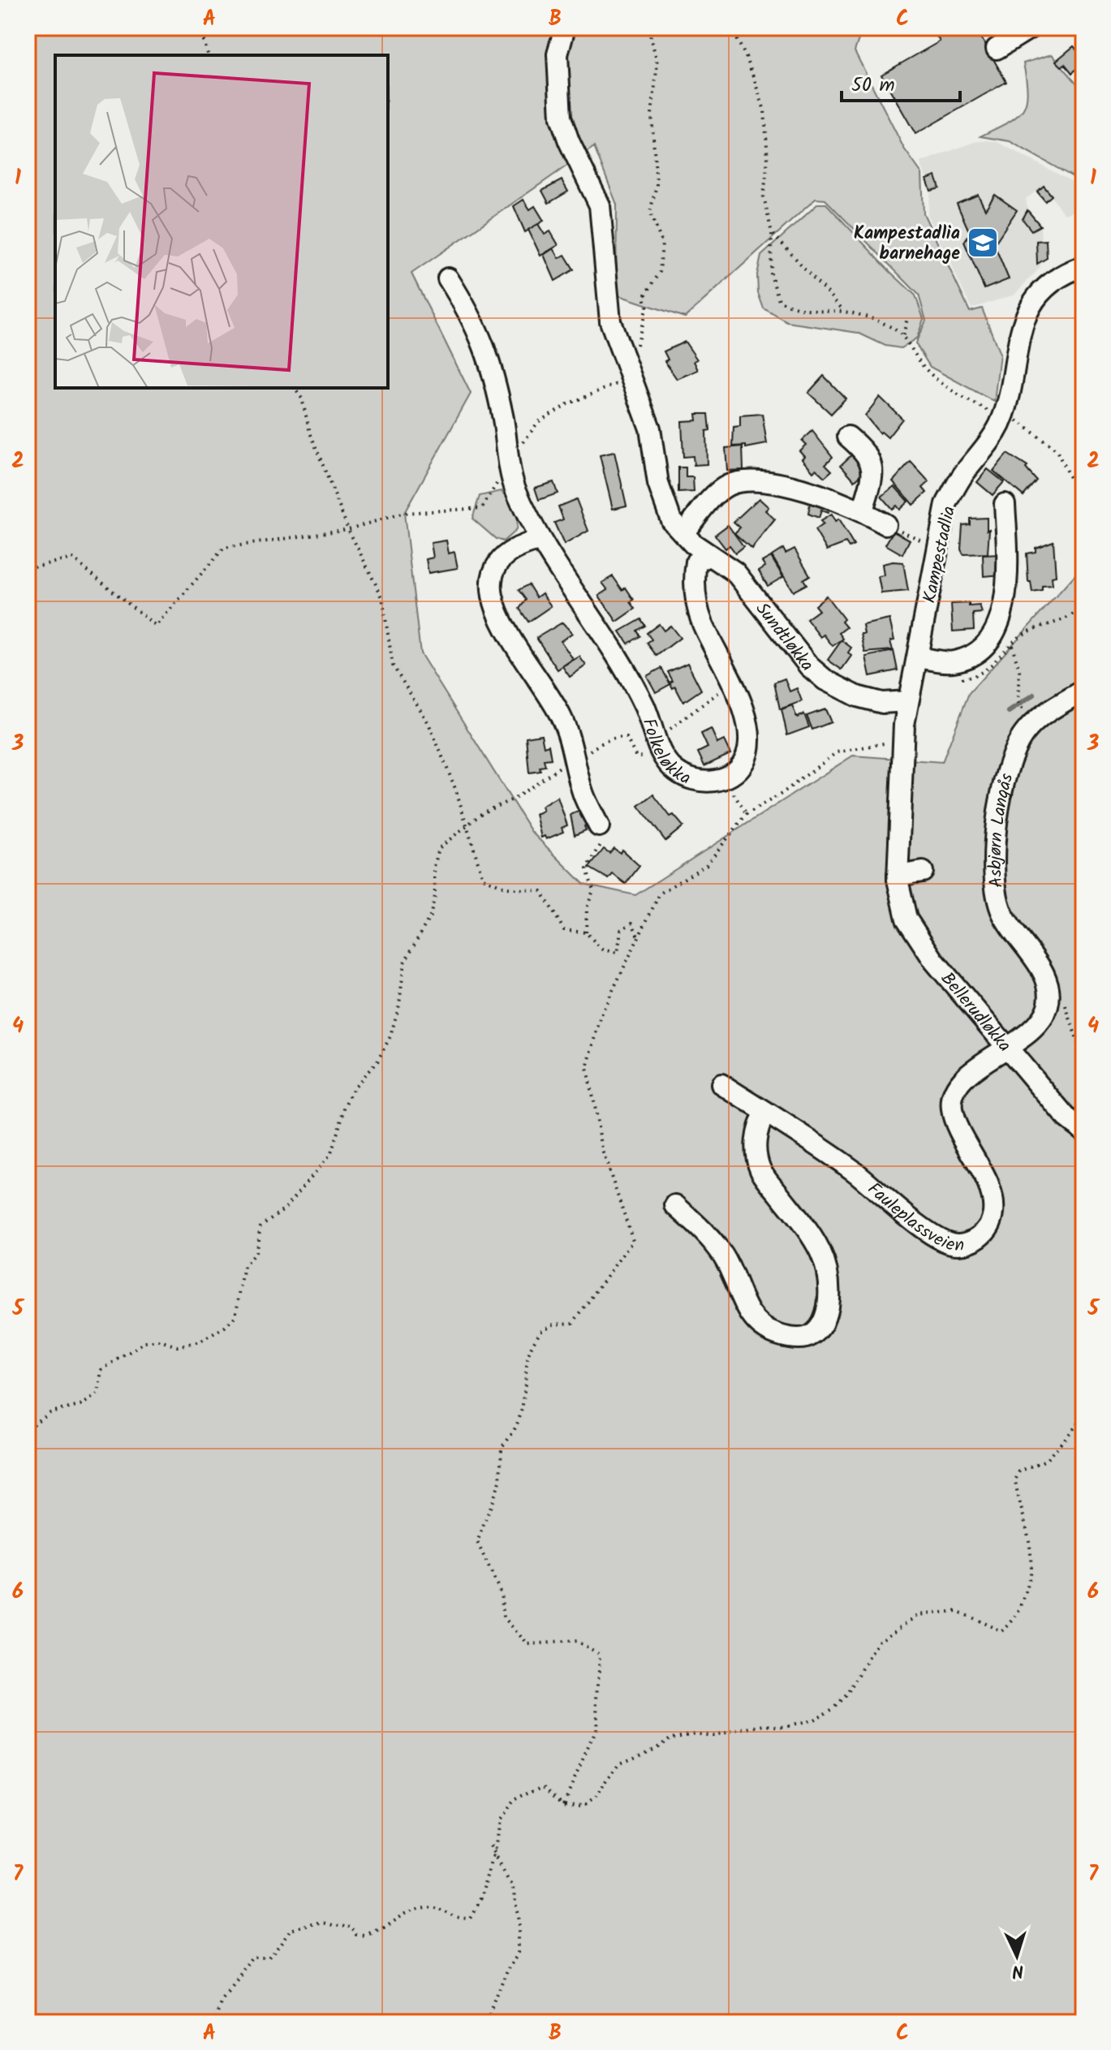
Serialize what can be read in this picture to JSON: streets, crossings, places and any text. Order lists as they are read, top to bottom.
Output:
{
  "streets": {
    "street": [
      "Kampestadlia",
      "Sundtløkka",
      "Folkeløkka",
      "Asbjørn Langås",
      "Bellerudløkka",
      "Fauleplassveien"
    ]
  },
  "crossings": [
    ["Kampestadlia", "Sundtløkka"],
    ["Kampestadlia", "Bellerudløkka"],
    ["Sundtløkka", "Folkeløkka"],
    ["Bellerudløkka", "Fauleplassveien"]
  ],
  "places": {
    "school or university": ["Kampestadlia barnehage"]
  },
  "scale_bar": "50 m",
  "north": "bottom",
  "grid": {
    "columns": ["A", "B", "C"],
    "rows": [
      "1",
      "2",
      "3",
      "4",
      "5",
      "6",
      "7"
    ]
  }
}
